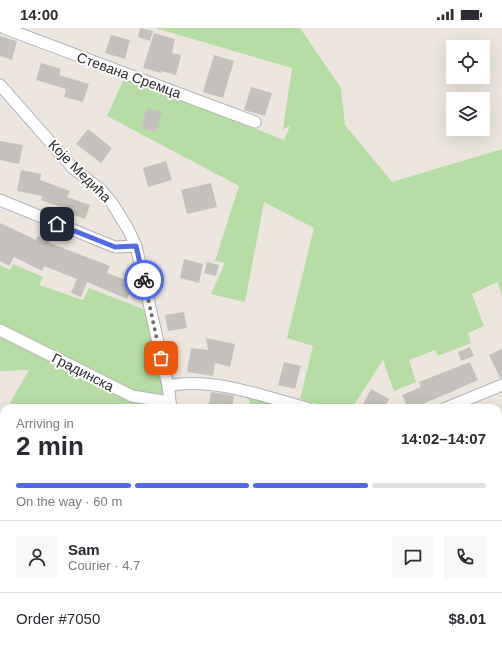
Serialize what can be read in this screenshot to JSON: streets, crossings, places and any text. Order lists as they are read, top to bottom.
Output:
{
  "streets": {
    "street": ["Стевана Сремца", "Које Медића", "Градинска"]
  },
  "page": {
    "status": "14:00",
    "heading": ["2 min", "Arriving in", "14:02–14:07"],
    "panel": [
      "Sam",
      "Courier · 4.7",
      "Order #7050",
      "$8.01"
    ],
    "bar": "On the way · 60 m"
  }
}
